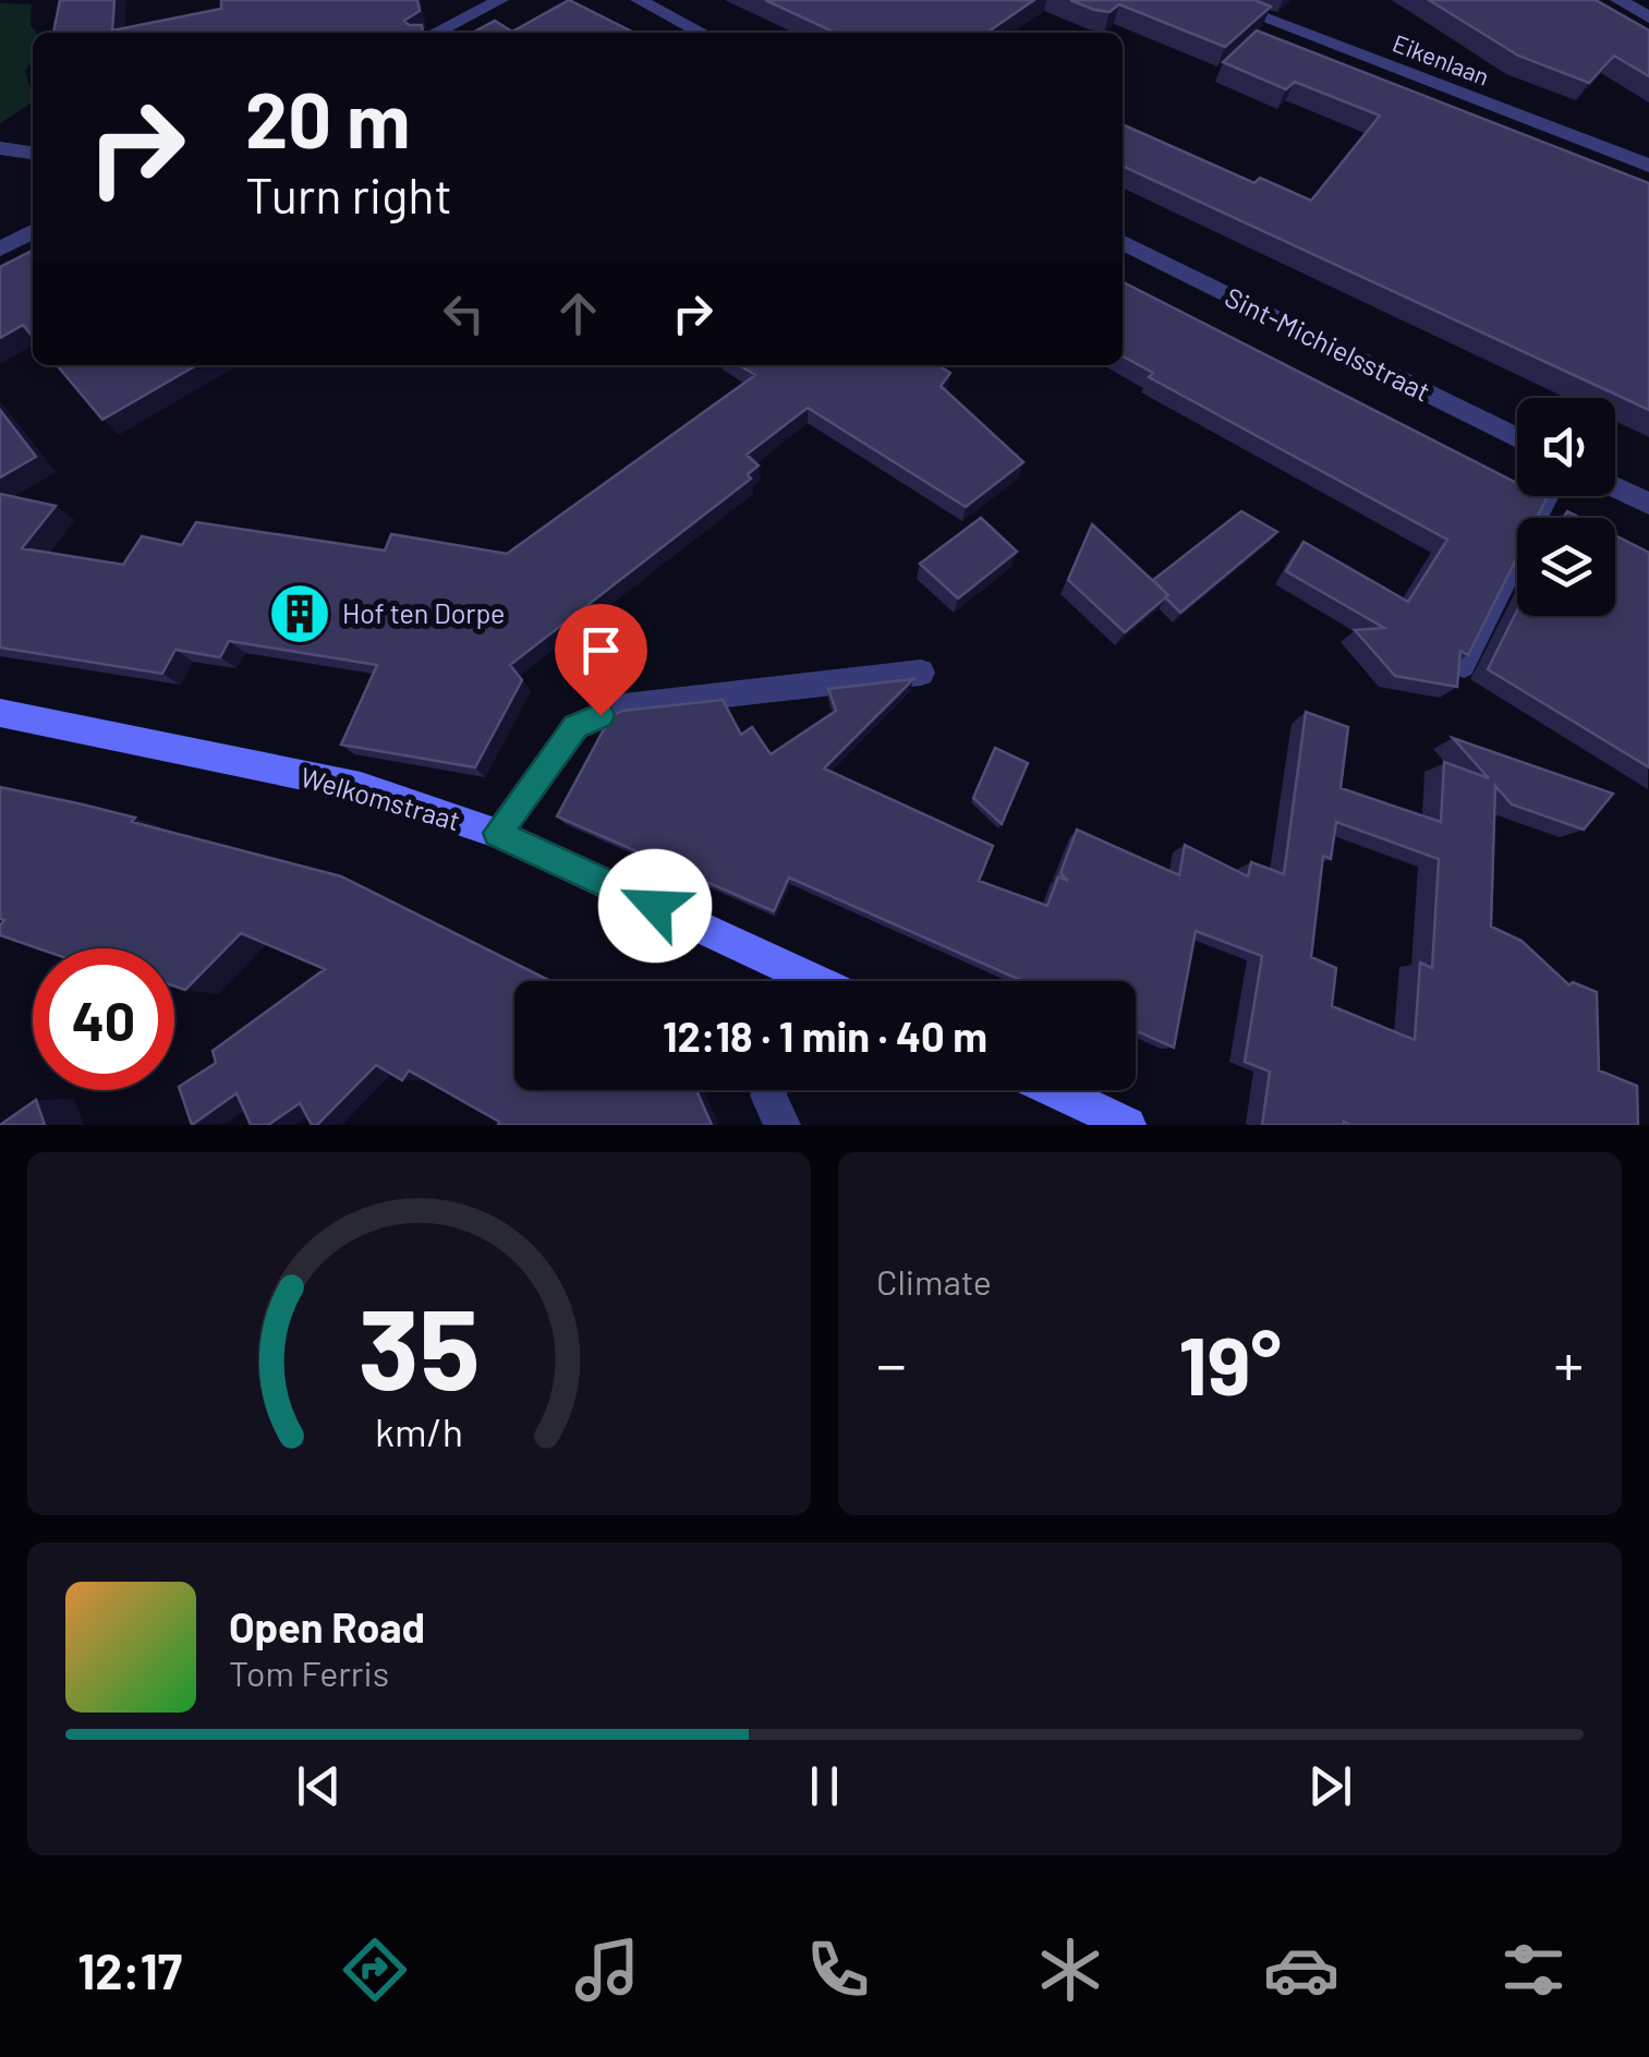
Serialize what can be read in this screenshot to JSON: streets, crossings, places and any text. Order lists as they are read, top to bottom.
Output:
{
  "streets": {
    "street": ["Eikenlaan", "Sint-Michielsstraat", "Welkomstraat"]
  },
  "places": {
    "building": ["Hof ten Dorpe"]
  },
  "page": {
    "turn": ["20 m", "Turn right"],
    "limit": "40",
    "trip": "12:18 · 1 min · 40 m",
    "tile": "Climate",
    "heat": ["−", "19°", "+"],
    "song": ["Open Road", "Tom Ferris"],
    "tabs": "12:17",
    "gauge": ["35", "km/h"]
  }
}
